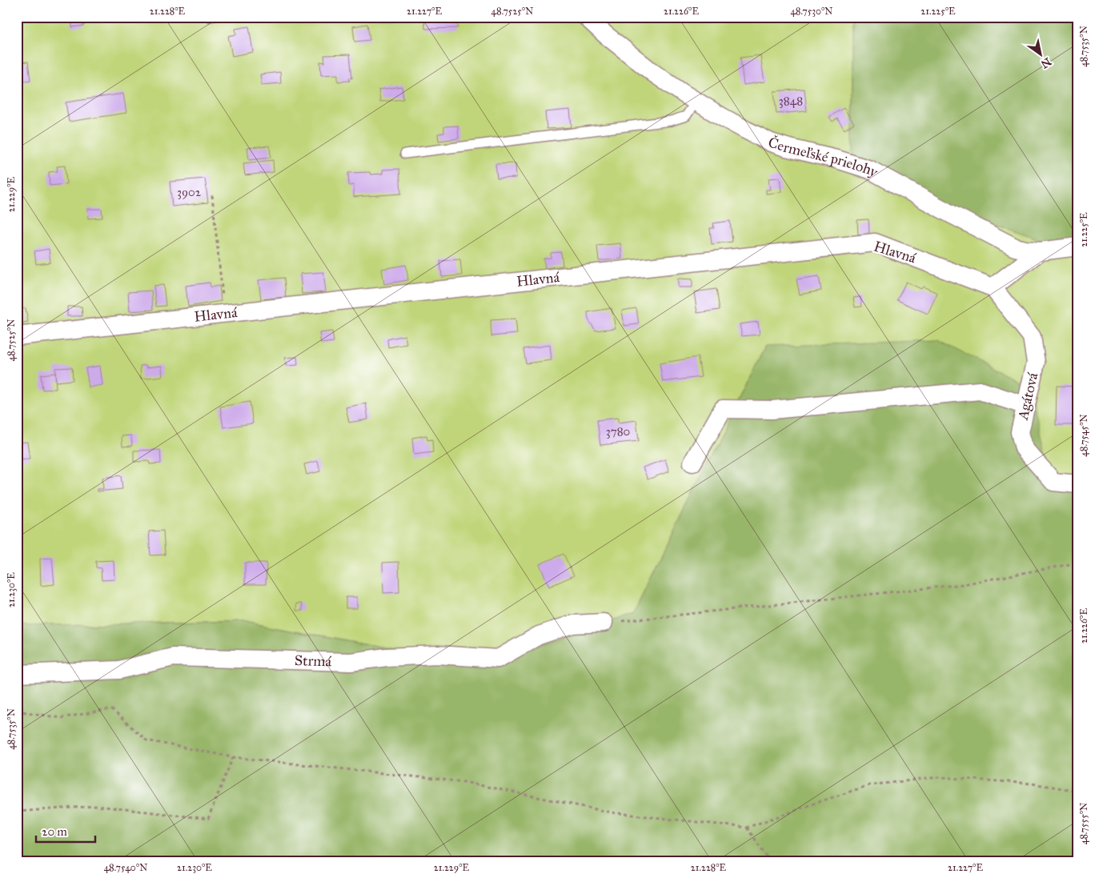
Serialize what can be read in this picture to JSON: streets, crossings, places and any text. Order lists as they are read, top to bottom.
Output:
{
  "streets": {
    "street": [
      "Čermeľské prielohy",
      "Hlavná",
      "Agátová",
      "Strmá"
    ]
  },
  "crossings": [
    ["Hlavná", "Agátová"]
  ],
  "house_numbers": ["3848", "3902", "3780"],
  "scale_bar": "20 m",
  "north": "bottom right",
  "coordinates": [
    "21.228°E",
    "21.227°E",
    "48.7525°N",
    "21.226°E",
    "48.7530°N",
    "21.225°E",
    "48.7535°N",
    "21.229°E",
    "48.7545°N",
    "21.230°E",
    "48.7555°N",
    "48.7540°N"
  ]
}
